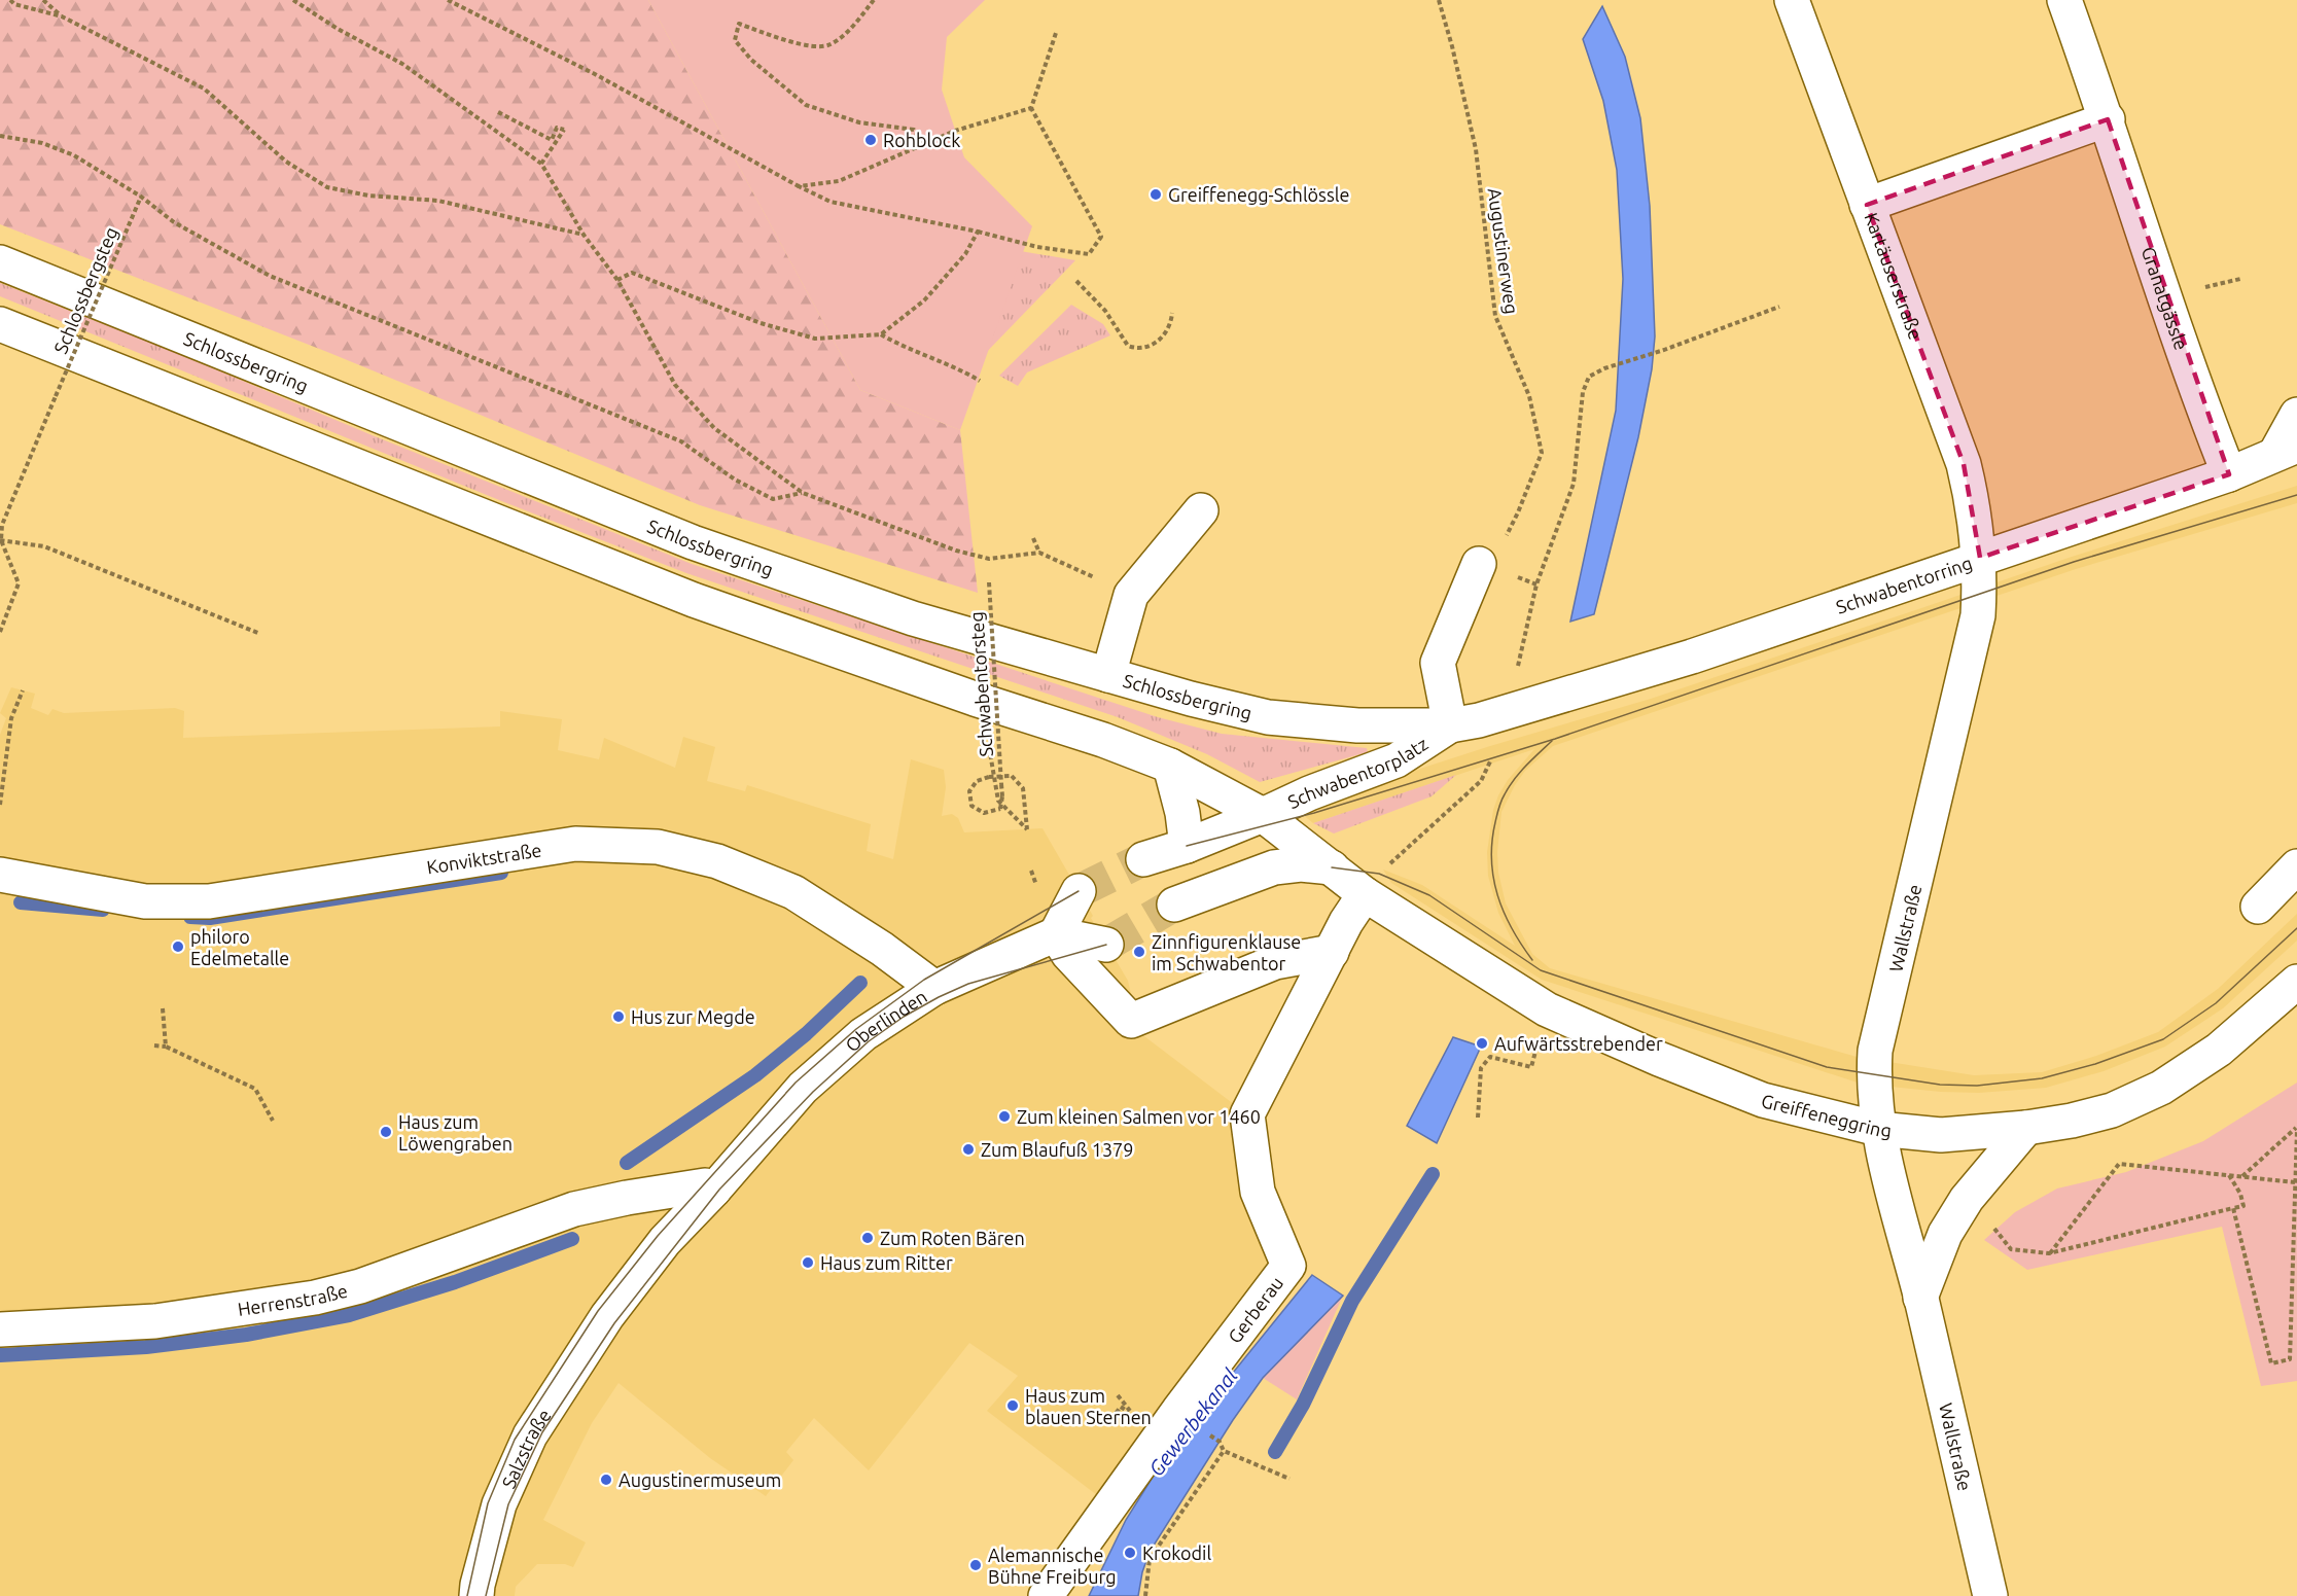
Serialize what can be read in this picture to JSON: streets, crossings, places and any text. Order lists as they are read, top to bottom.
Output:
{
  "streets": {
    "street": [
      "Kartäuserstraße",
      "Granatgässle",
      "Schlossbergring",
      "Schwabentorring",
      "Schwabentorplatz",
      "Konviktstraße",
      "Wallstraße",
      "Oberlinden",
      "Greiffeneggring",
      "Herrenstraße",
      "Gerberau",
      "Salzstraße"
    ],
    "path": ["Augustinerweg", "Schlossbergsteg", "Schwabentorsteg"]
  },
  "crossings": [
    ["Kartäuserstraße", "Schwabentorring"],
    ["Kartäuserstraße", "Wallstraße"],
    ["Granatgässle", "Schwabentorring"],
    ["Schlossbergring", "Schwabentorplatz"],
    ["Schwabentorring", "Schwabentorplatz"],
    ["Schwabentorring", "Wallstraße"],
    ["Schwabentorplatz", "Greiffeneggring"],
    ["Konviktstraße", "Oberlinden"],
    ["Wallstraße", "Greiffeneggring"],
    ["Oberlinden", "Herrenstraße"],
    ["Oberlinden", "Salzstraße"]
  ],
  "water": ["Gewerbekanal"],
  "places": [
    "Rohblock",
    "Greiffenegg-Schlössle",
    "philoro Edelmetalle",
    "Zinnfigurenklause im Schwabentor",
    "Hus zur Megde",
    "Aufwärtsstrebender",
    "Zum kleinen Salmen vor 1460",
    "Haus zum Löwengraben",
    "Zum Blaufuß 1379",
    "Zum Roten Bären",
    "Haus zum Ritter",
    "Haus zum blauen Sternen",
    "Augustinermuseum",
    "Krokodil",
    "Alemannische Bühne Freiburg"
  ]
}
